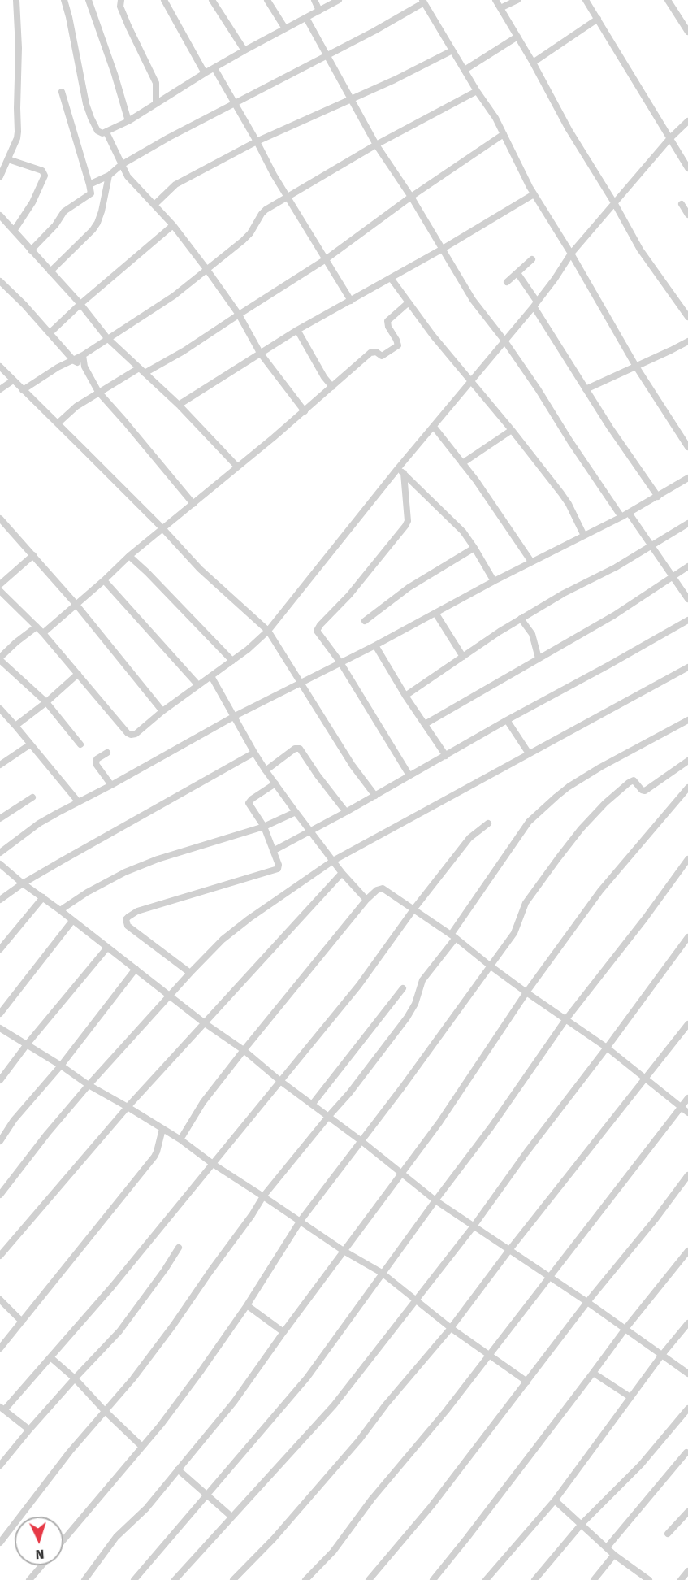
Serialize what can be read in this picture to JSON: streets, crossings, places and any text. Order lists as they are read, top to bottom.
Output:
{
  "north": "bottom"
}
